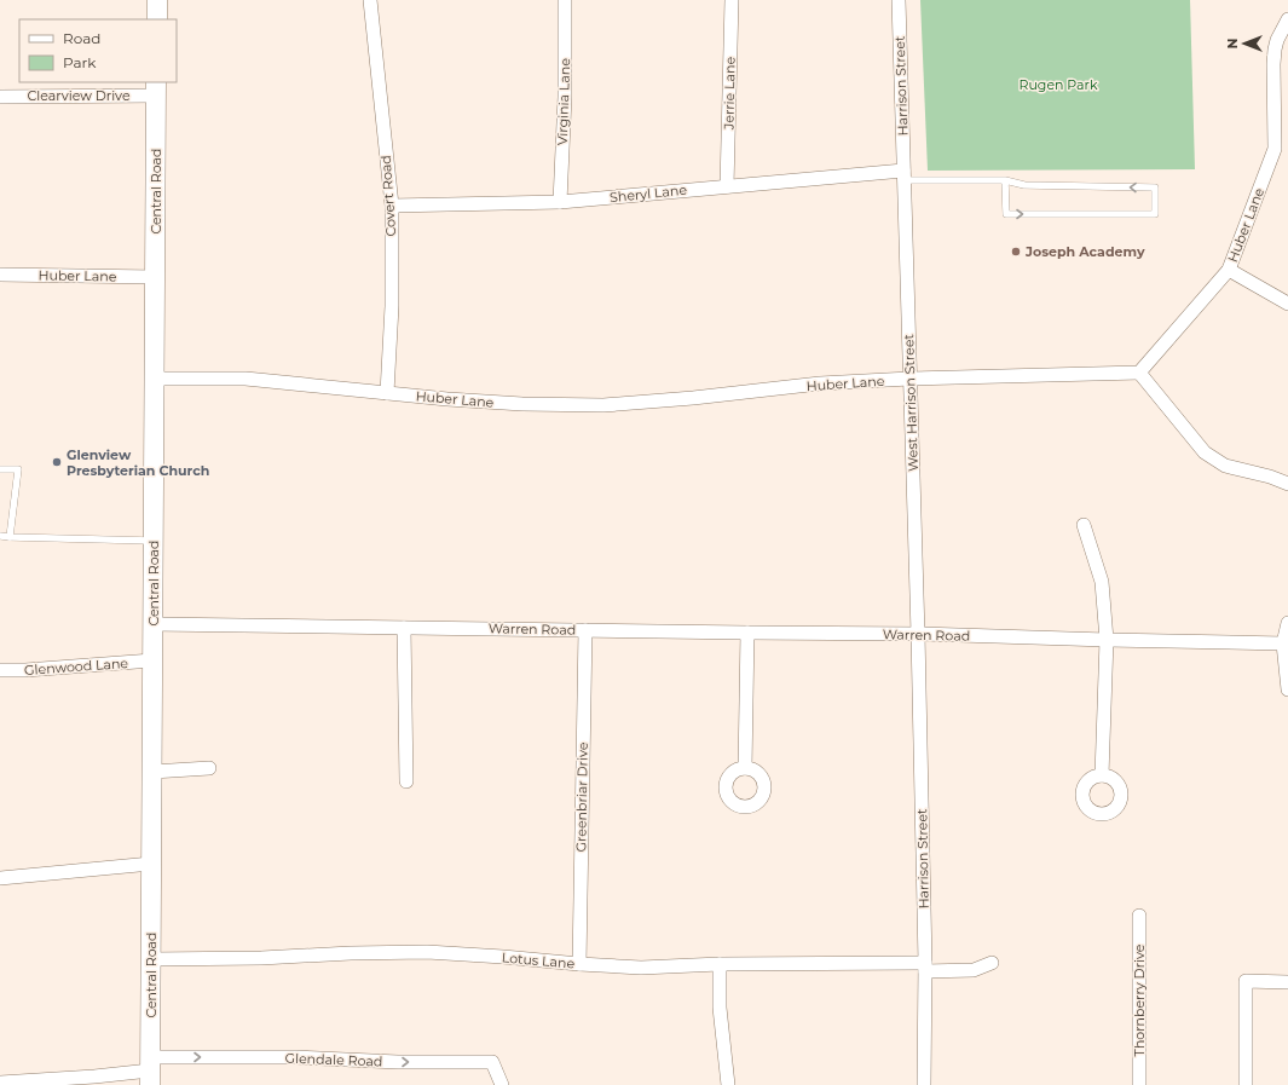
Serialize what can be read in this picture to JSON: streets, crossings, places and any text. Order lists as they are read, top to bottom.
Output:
{
  "streets": {
    "main road": ["Central Road"],
    "street": [
      "Harrison Street",
      "Jerrie Lane",
      "Clearview Drive",
      "Virginia Lane",
      "Sheryl Lane",
      "Covert Road",
      "Huber Lane",
      "West Harrison Street",
      "Warren Road",
      "Glenwood Lane",
      "Greenbriar Drive",
      "Lotus Lane",
      "Thornberry Drive",
      "Glendale Road"
    ]
  },
  "crossings": [
    ["Harrison Street", "Sheryl Lane"],
    ["Harrison Street", "West Harrison Street"],
    ["Harrison Street", "Warren Road"],
    ["Harrison Street", "Lotus Lane"],
    ["Jerrie Lane", "Sheryl Lane"],
    ["Clearview Drive", "Central Road"],
    ["Virginia Lane", "Sheryl Lane"],
    ["Central Road", "Huber Lane"],
    ["Central Road", "Warren Road"],
    ["Central Road", "Glenwood Lane"],
    ["Central Road", "Lotus Lane"],
    ["Central Road", "Glendale Road"],
    ["Sheryl Lane", "Covert Road"],
    ["Sheryl Lane", "West Harrison Street"],
    ["Covert Road", "Huber Lane"],
    ["Huber Lane", "West Harrison Street"],
    ["West Harrison Street", "Warren Road"],
    ["Warren Road", "Greenbriar Drive"],
    ["Greenbriar Drive", "Lotus Lane"]
  ],
  "one_way": ["Glendale Road"],
  "parks": ["Rugen Park"],
  "places": ["Joseph Academy", "Glenview Presbyterian Church"],
  "legend": ["Road", "Park"],
  "north": "left"
}
